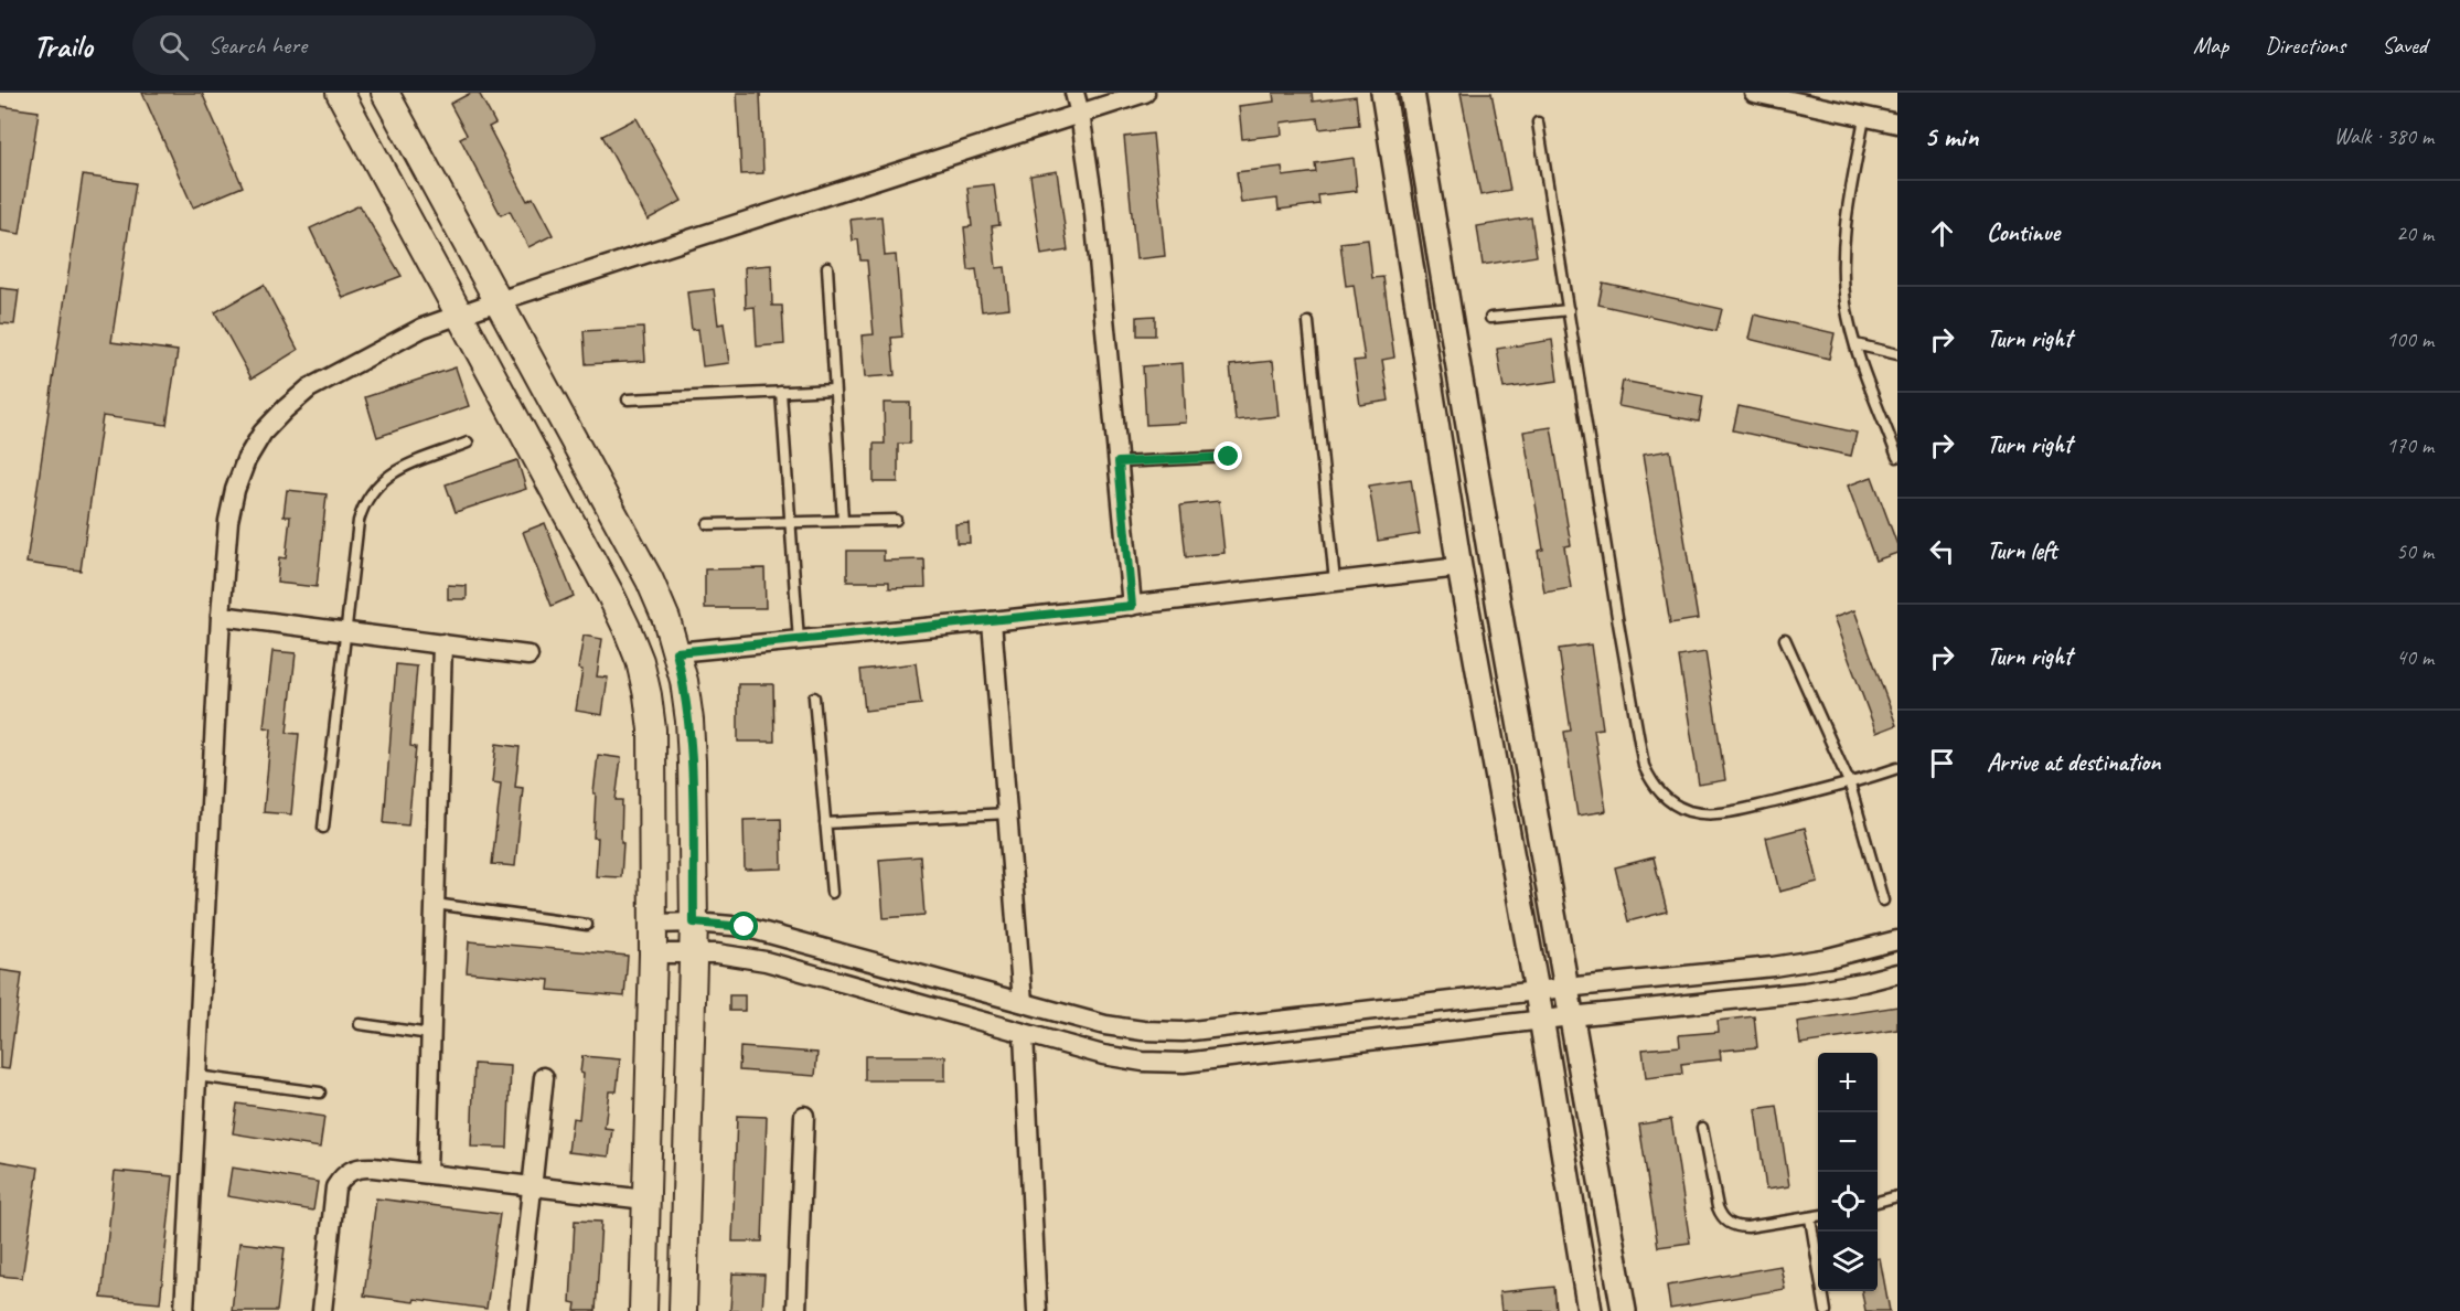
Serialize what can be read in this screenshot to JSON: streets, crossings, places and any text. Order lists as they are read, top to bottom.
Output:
{
  "page": {
    "header": "Trailo",
    "search": "Search here",
    "nav": ["Map", "Directions", "Saved"],
    "heading": ["5 min", "Walk · 380 m"],
    "list": [
      ["Continue", "20 m"],
      ["Turn right", "100 m"],
      ["Turn right", "170 m"],
      ["Turn left", "50 m"],
      ["Turn right", "40 m"],
      "Arrive at destination"
    ],
    "map_buttons": ["+", "−"]
  }
}
